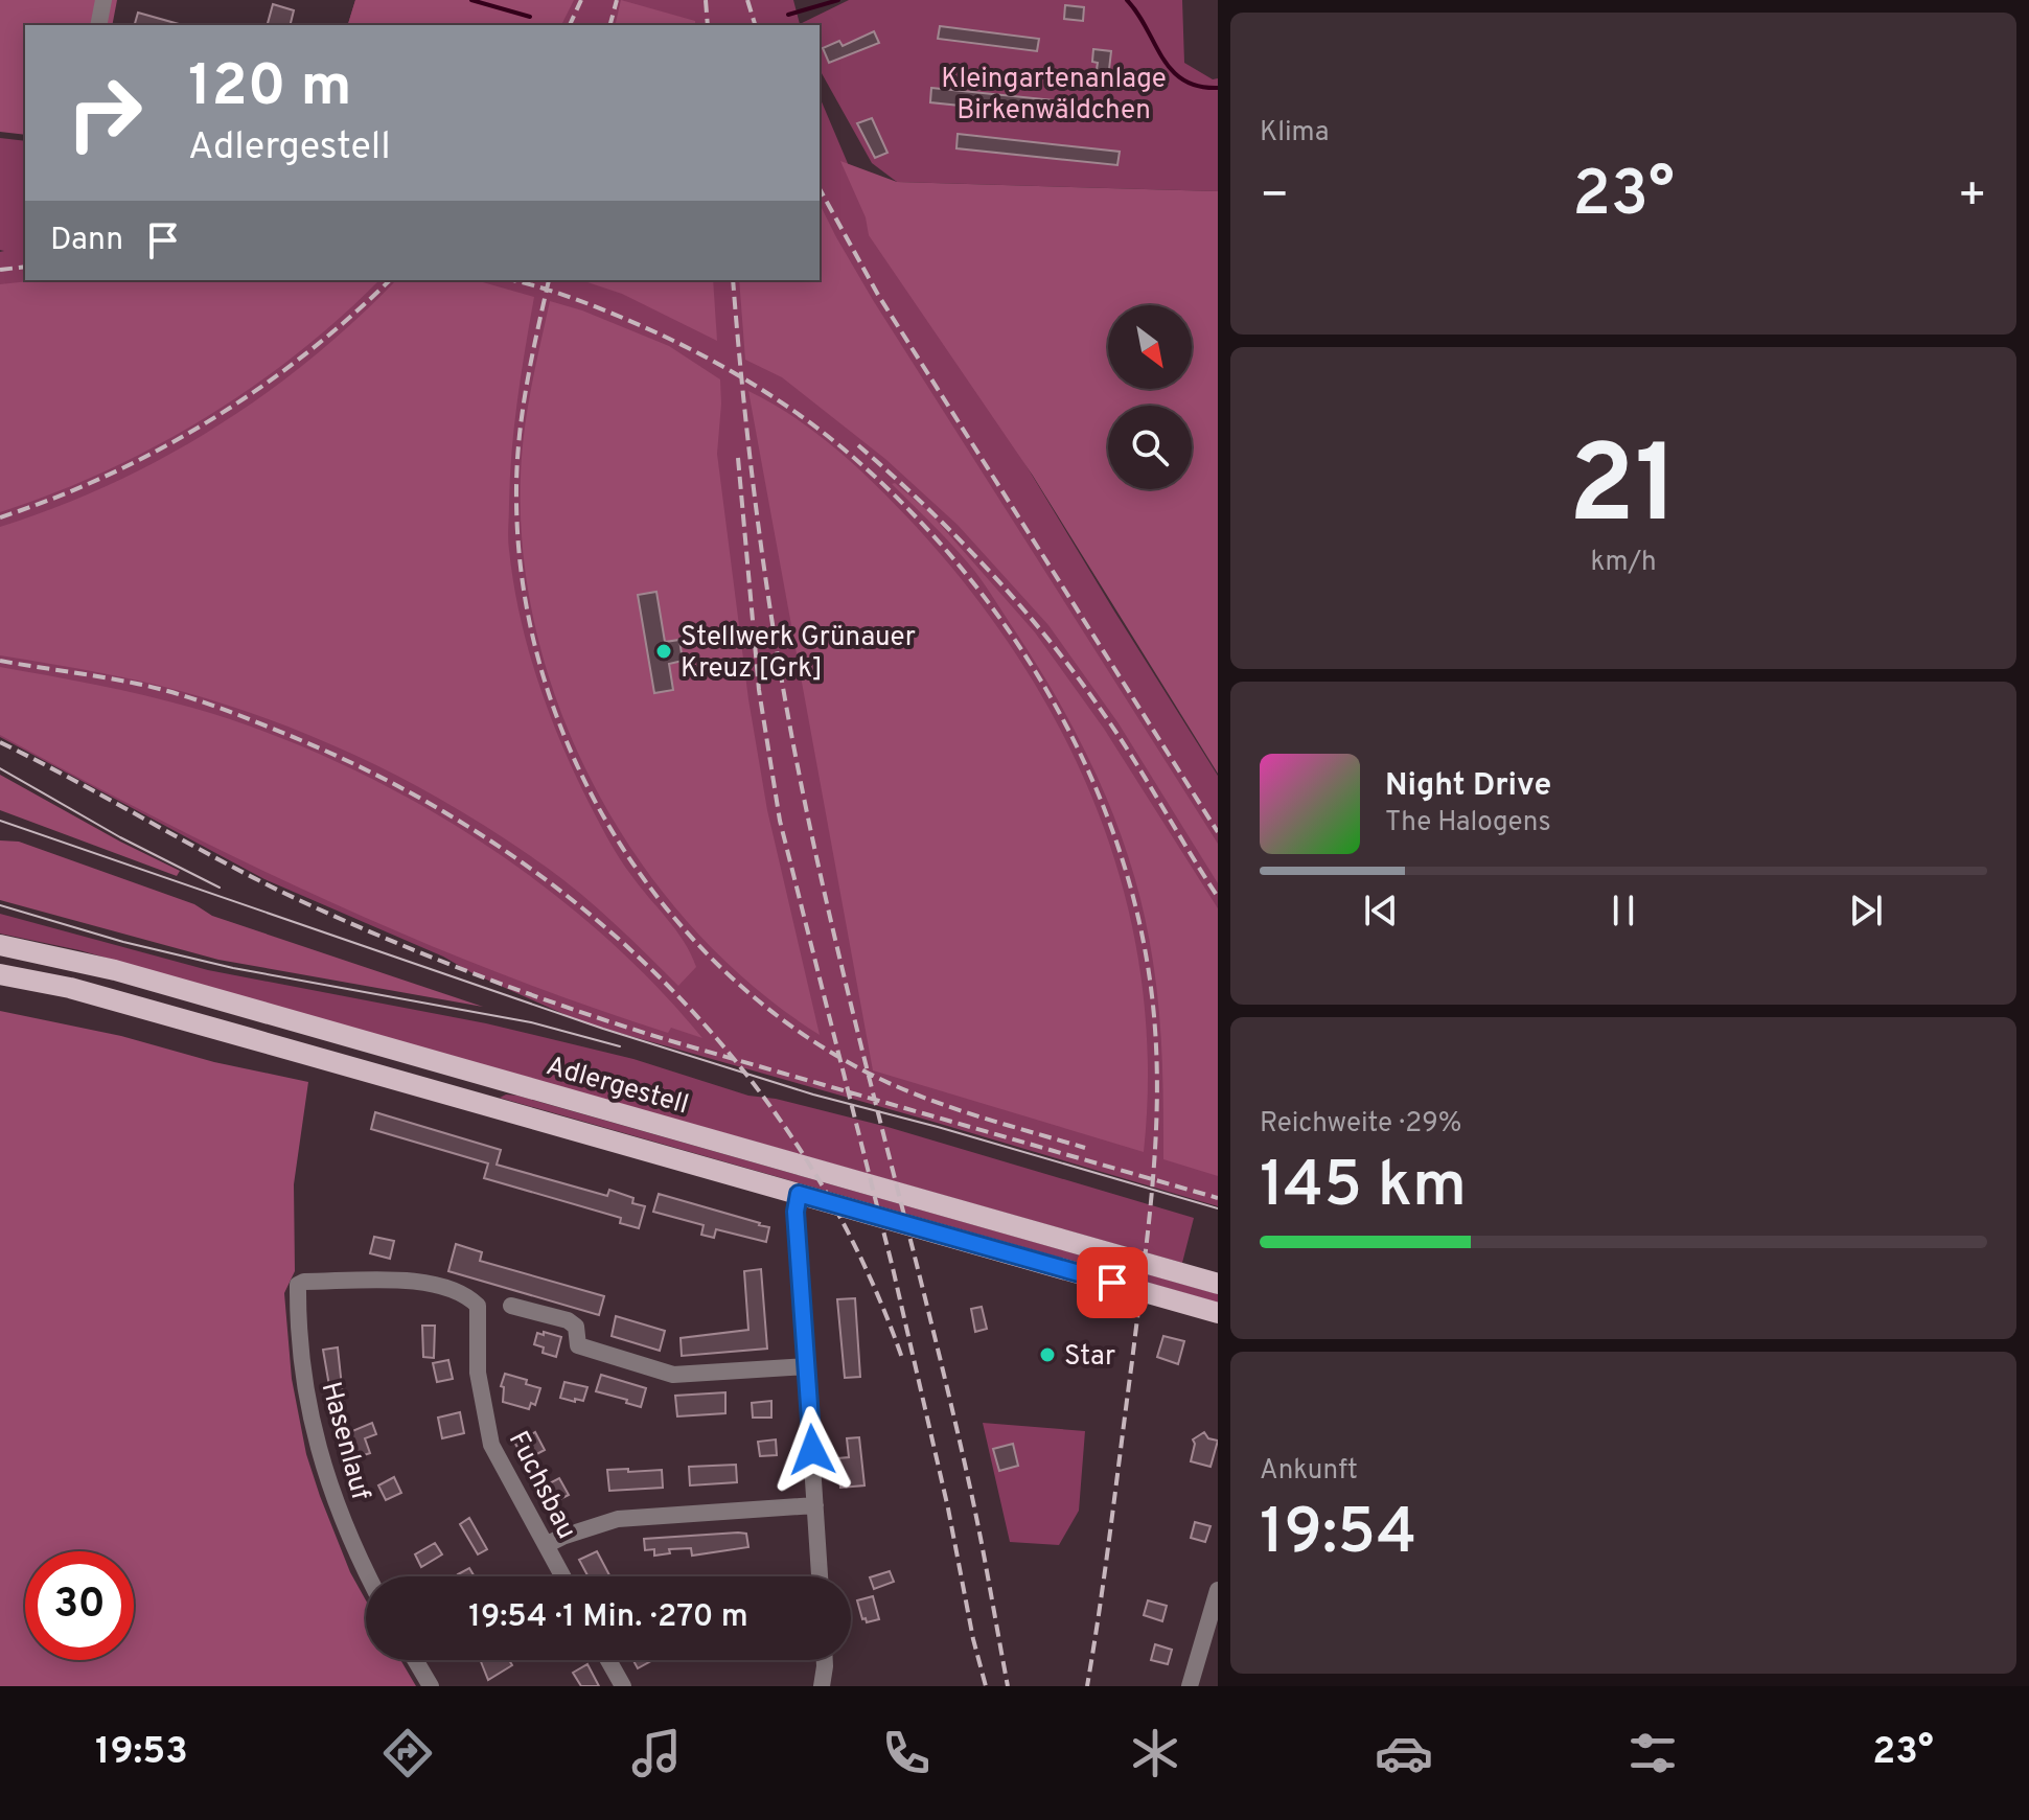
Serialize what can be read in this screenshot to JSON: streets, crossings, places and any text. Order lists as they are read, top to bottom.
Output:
{
  "streets": {
    "main road": ["Adlergestell"],
    "street": ["Hasenlauf", "Fuchsbau"]
  },
  "crossings": [
    ["Hasenlauf", "Fuchsbau"]
  ],
  "parks": ["Kleingartenanlage Birkenwäldchen"],
  "places": ["Stellwerk Grünauer Kreuz [Grk]", "Star"],
  "north": "bottom right",
  "page": {
    "tile": [
      "Klima",
      ["21", "km/h"],
      ["Reichweite · 29%", "145 km"],
      ["Ankunft", "19:54"]
    ],
    "turn": ["120 m", "Adlergestell"],
    "heat": ["−", "23°", "+"],
    "then": "Dann",
    "song": ["Night Drive", "The Halogens"],
    "limit": "30",
    "trip": "19:54 · 1 Min. · 270 m",
    "tabs": ["19:53", "23°"]
  }
}
